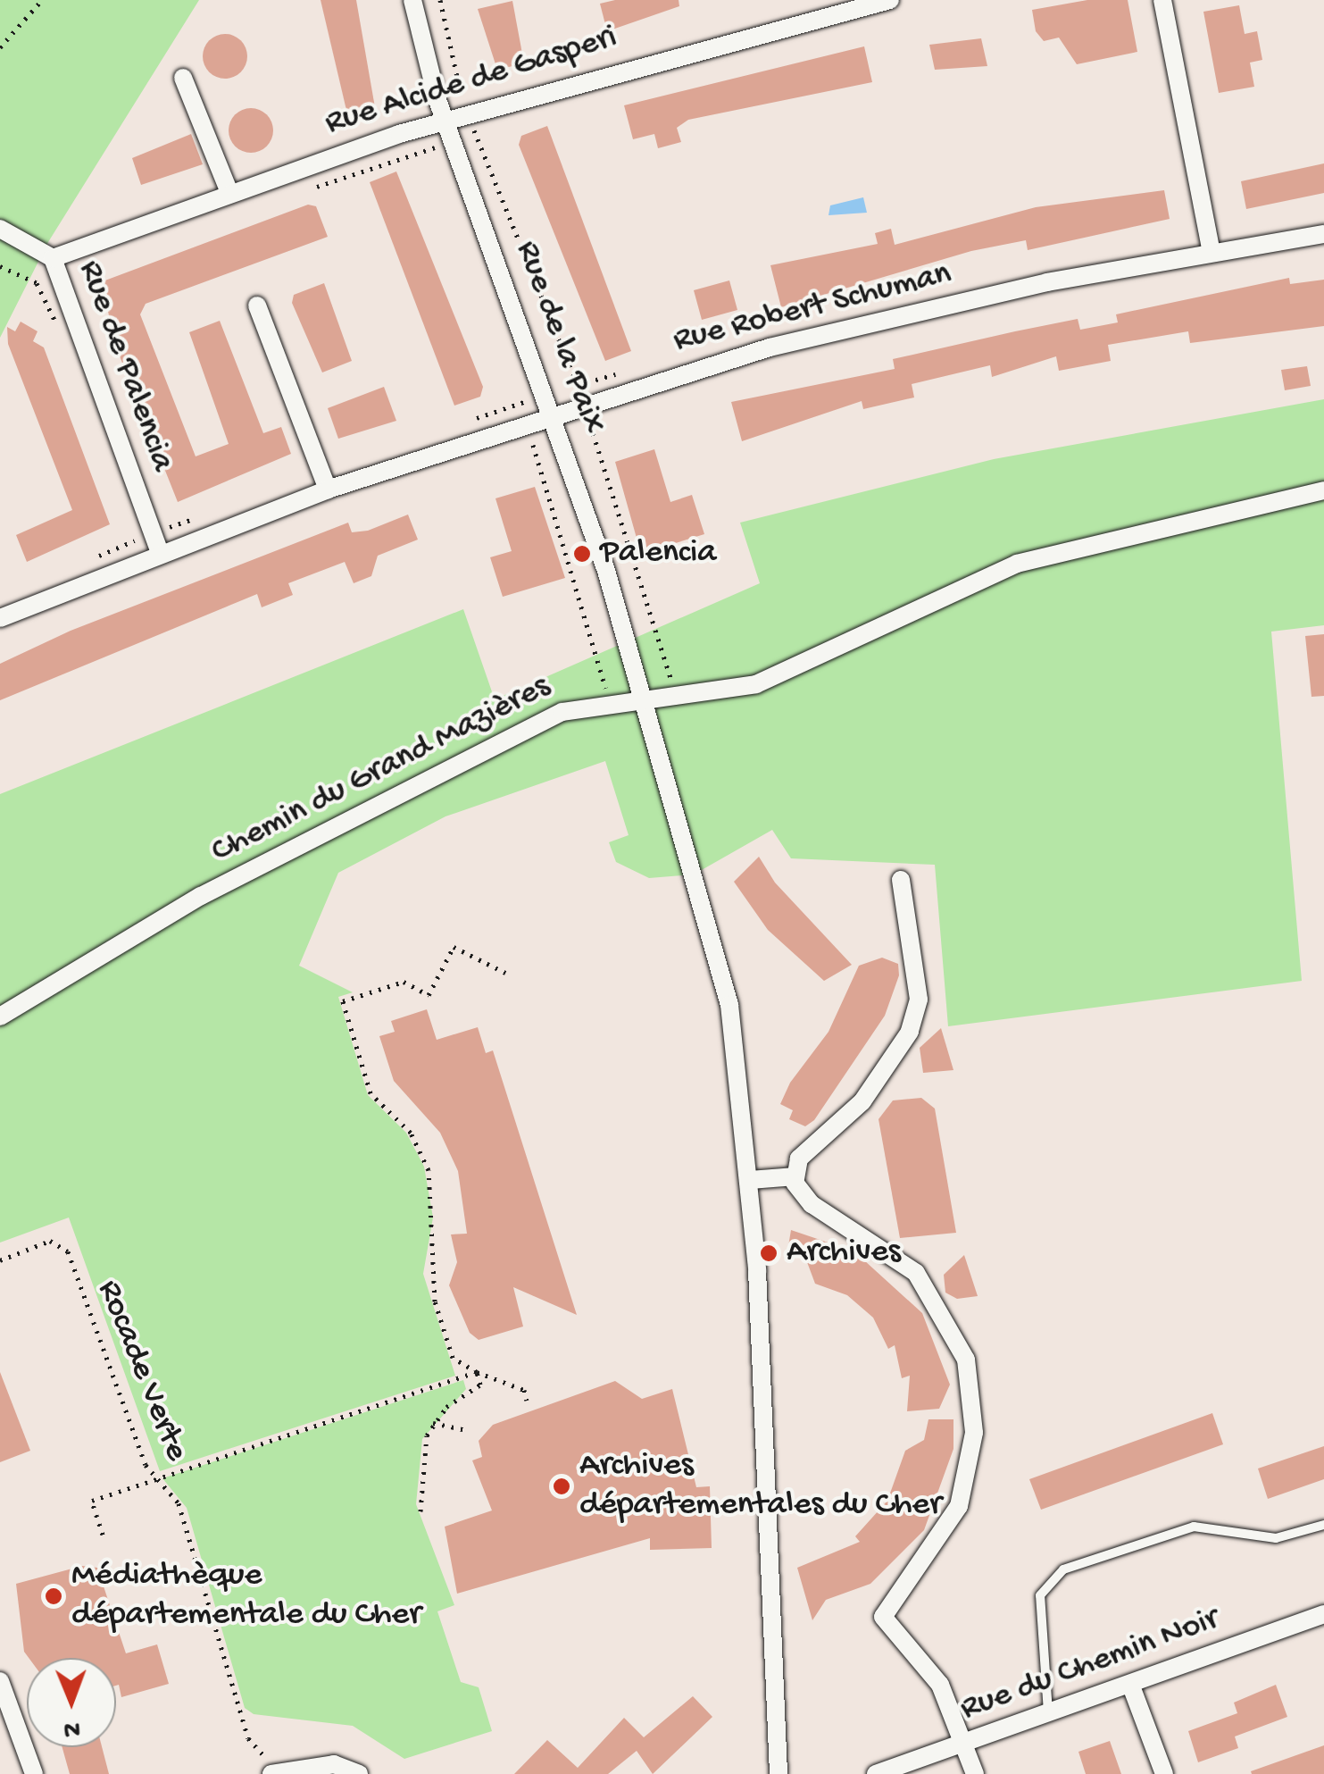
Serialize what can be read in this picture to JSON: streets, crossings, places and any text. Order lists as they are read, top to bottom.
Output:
{
  "streets": {
    "street": [
      "Rue Alcide de Gasperi",
      "Rue Robert Schuman",
      "Rue de la Paix",
      "Rue de Palencia",
      "Chemin du Grand Mazières",
      "Rue du Chemin Noir"
    ],
    "path": ["Rocade Verte"]
  },
  "crossings": [
    ["Rue Alcide de Gasperi", "Rue de la Paix"],
    ["Rue Alcide de Gasperi", "Rue de Palencia"],
    ["Rue Robert Schuman", "Rue de la Paix"],
    ["Rue Robert Schuman", "Rue de Palencia"],
    ["Rue de la Paix", "Chemin du Grand Mazières"]
  ],
  "places": [
    "Palencia",
    "Archives",
    "Archives départementales du Cher",
    "Médiathèque départementale du Cher"
  ],
  "north": "bottom"
}
